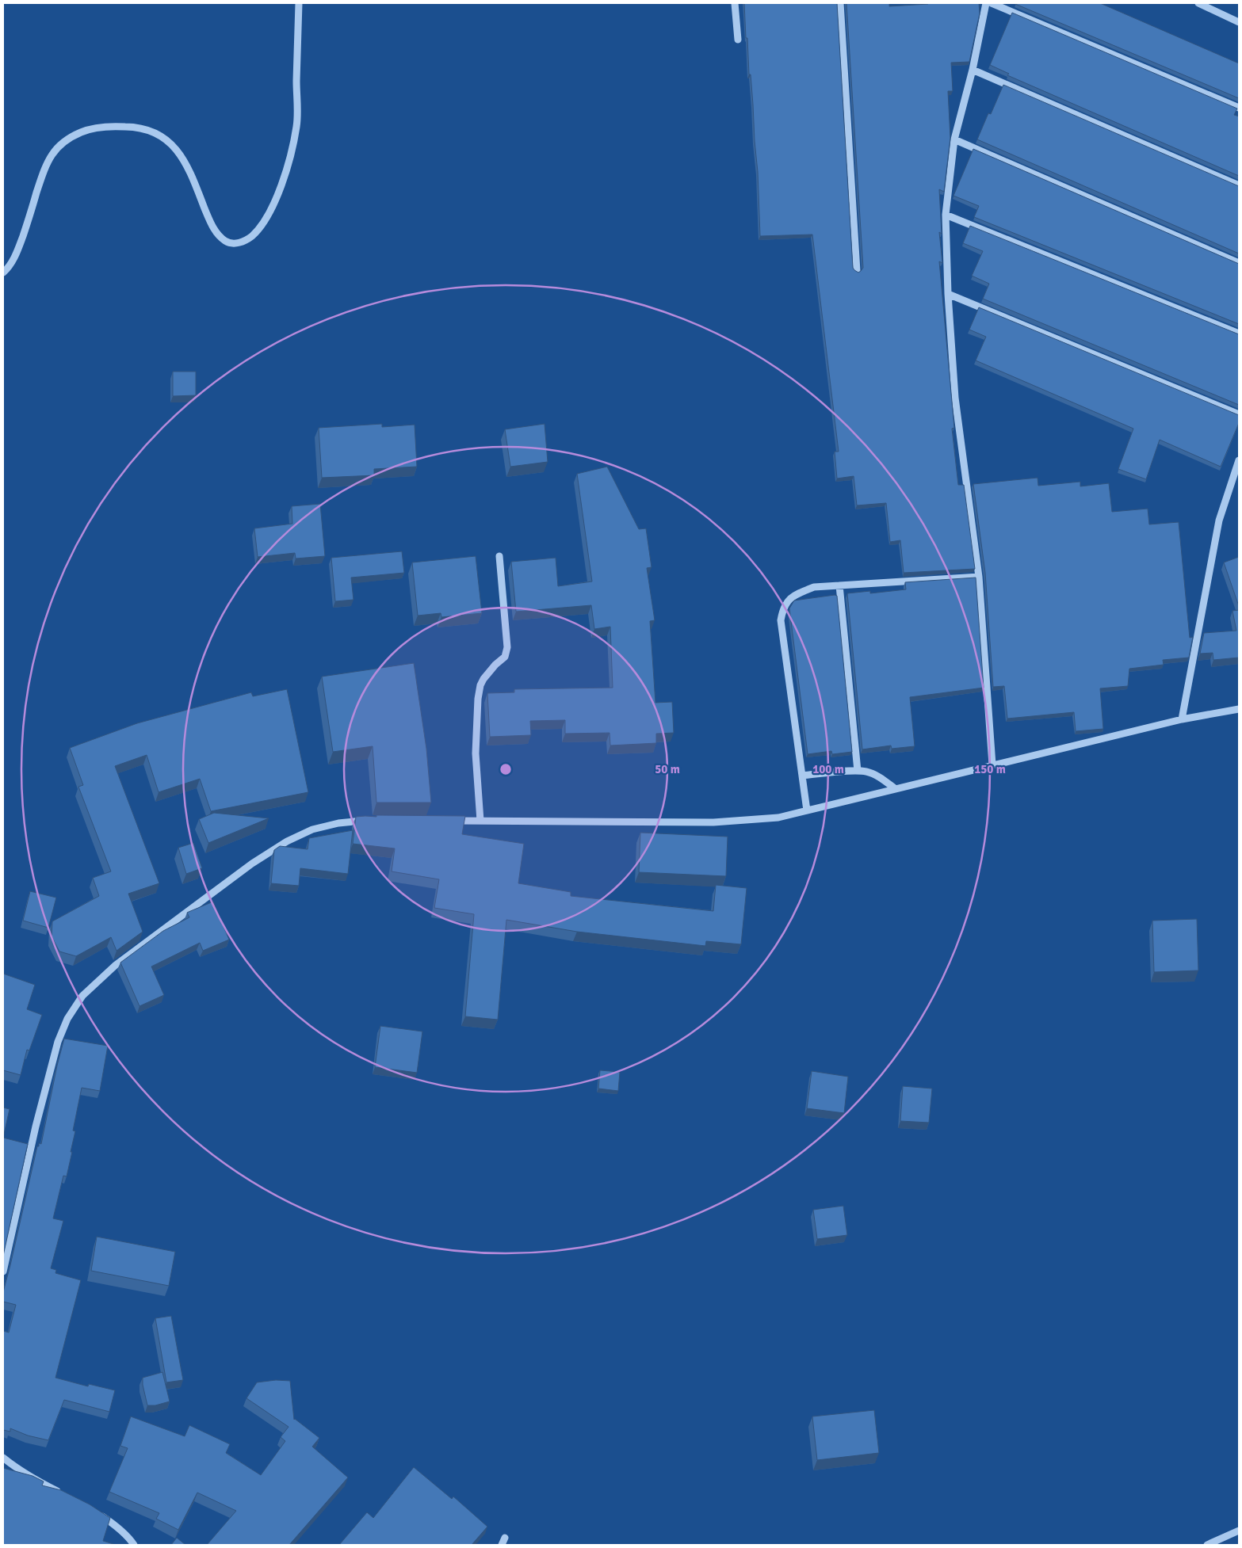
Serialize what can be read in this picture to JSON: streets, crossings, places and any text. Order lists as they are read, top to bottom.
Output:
{
  "rings": ["50 m", "100 m", "150 m"]
}
